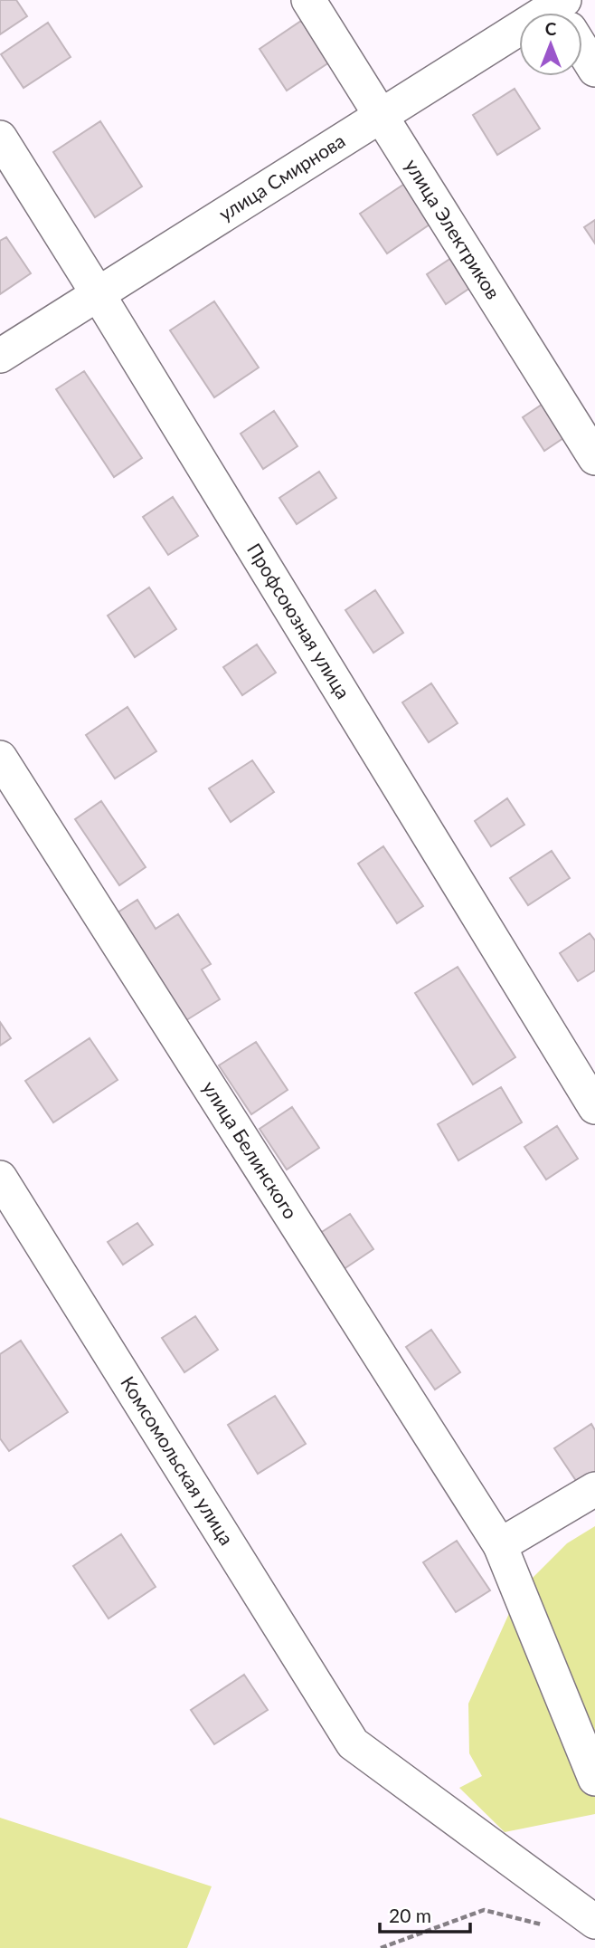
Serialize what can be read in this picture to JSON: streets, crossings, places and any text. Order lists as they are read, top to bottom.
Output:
{
  "streets": {
    "street": [
      "улица Смирнова",
      "улица Электриков",
      "Профсоюзная улица",
      "улица Белинского",
      "Комсомольская улица"
    ]
  },
  "crossings": [
    ["улица Смирнова", "улица Электриков"],
    ["улица Смирнова", "Профсоюзная улица"]
  ],
  "scale_bar": "20 m",
  "north": "top"
}
